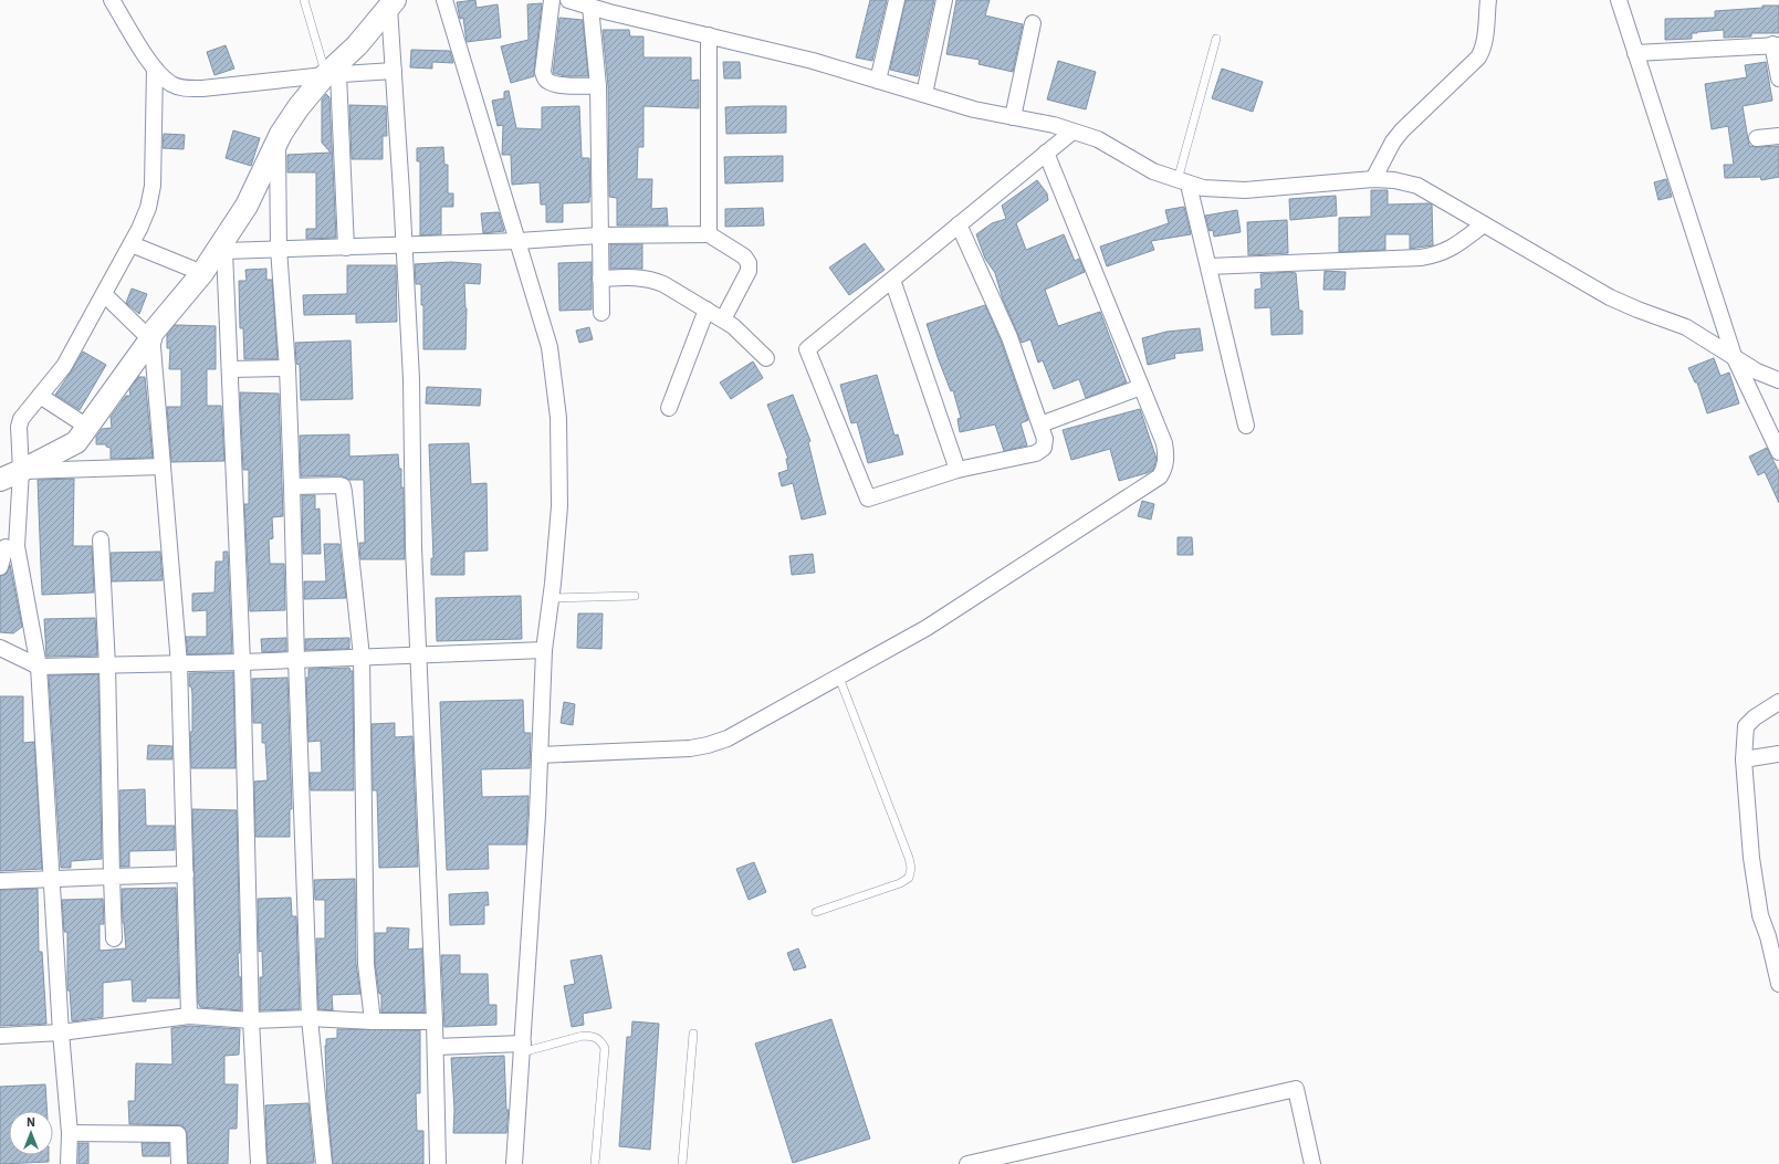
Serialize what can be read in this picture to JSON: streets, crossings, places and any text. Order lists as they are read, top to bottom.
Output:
{
  "north": "top"
}
